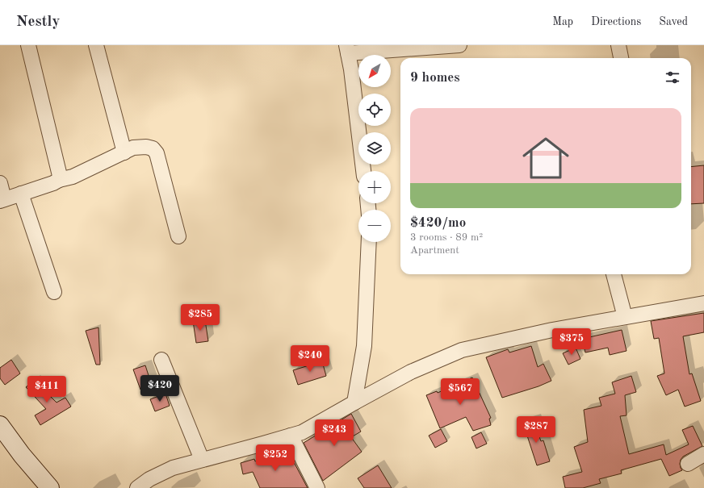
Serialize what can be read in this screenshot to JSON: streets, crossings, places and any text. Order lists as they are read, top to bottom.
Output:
{
  "north": "bottom left",
  "page": {
    "header": "Nestly",
    "nav": ["Map", "Directions", "Saved"],
    "map_buttons": ["+", "−"],
    "heading": "9 homes",
    "list": [
      {
        "name": "$420/mo",
        "note": "3 rooms · 89 m² · Apartment"
      }
    ],
    "price": [
      "$285",
      "$375",
      "$240",
      "$420",
      "$411",
      "$567",
      "$287",
      "$243",
      "$252"
    ]
  }
}
